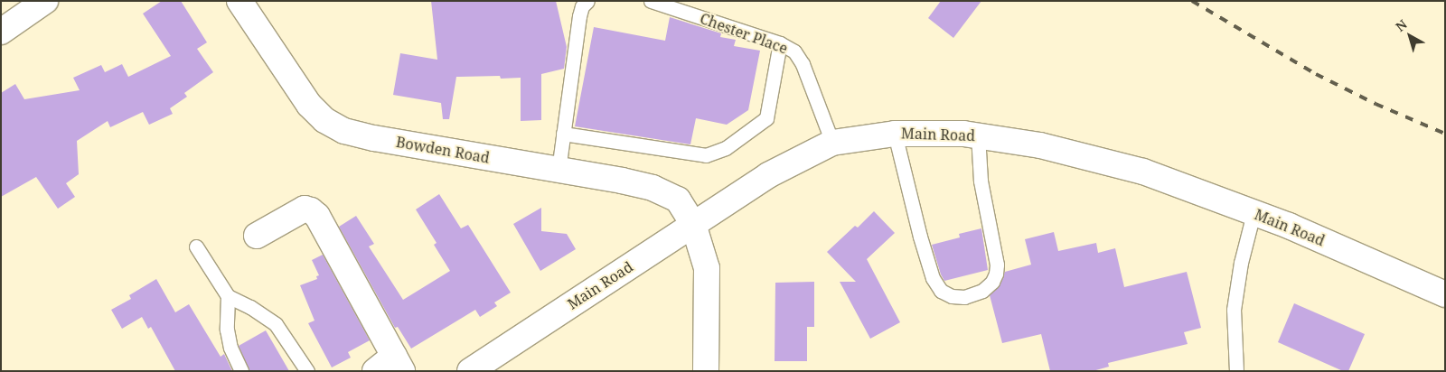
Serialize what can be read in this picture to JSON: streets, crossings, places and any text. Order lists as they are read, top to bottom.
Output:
{
  "streets": {
    "main road": ["Main Road", "Bowden Road"],
    "lane": ["Chester Place"]
  },
  "crossings": [
    ["Chester Place", "Main Road"],
    ["Main Road", "Bowden Road"]
  ],
  "north": "top left"
}
